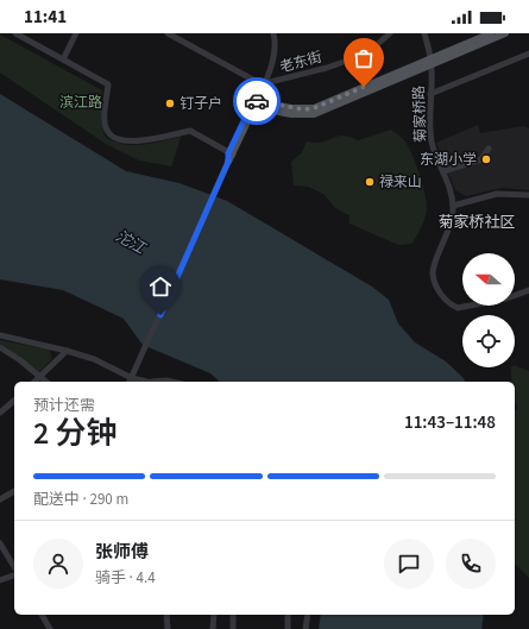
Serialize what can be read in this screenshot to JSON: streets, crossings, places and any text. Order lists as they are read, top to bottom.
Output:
{
  "streets": {
    "street": ["老东街", "菊家桥路"]
  },
  "districts": ["菊家桥社区"],
  "water": ["沱江"],
  "parks": ["滨江路"],
  "places": ["钉子户", "东湖小学", "禄来山"],
  "north": "left",
  "page": {
    "status": "11:41",
    "heading": ["2 分钟", "预计还需", "11:43–11:48"],
    "panel": ["张师傅", "骑手 · 4.4"],
    "bar": "配送中 · 290 m"
  }
}
